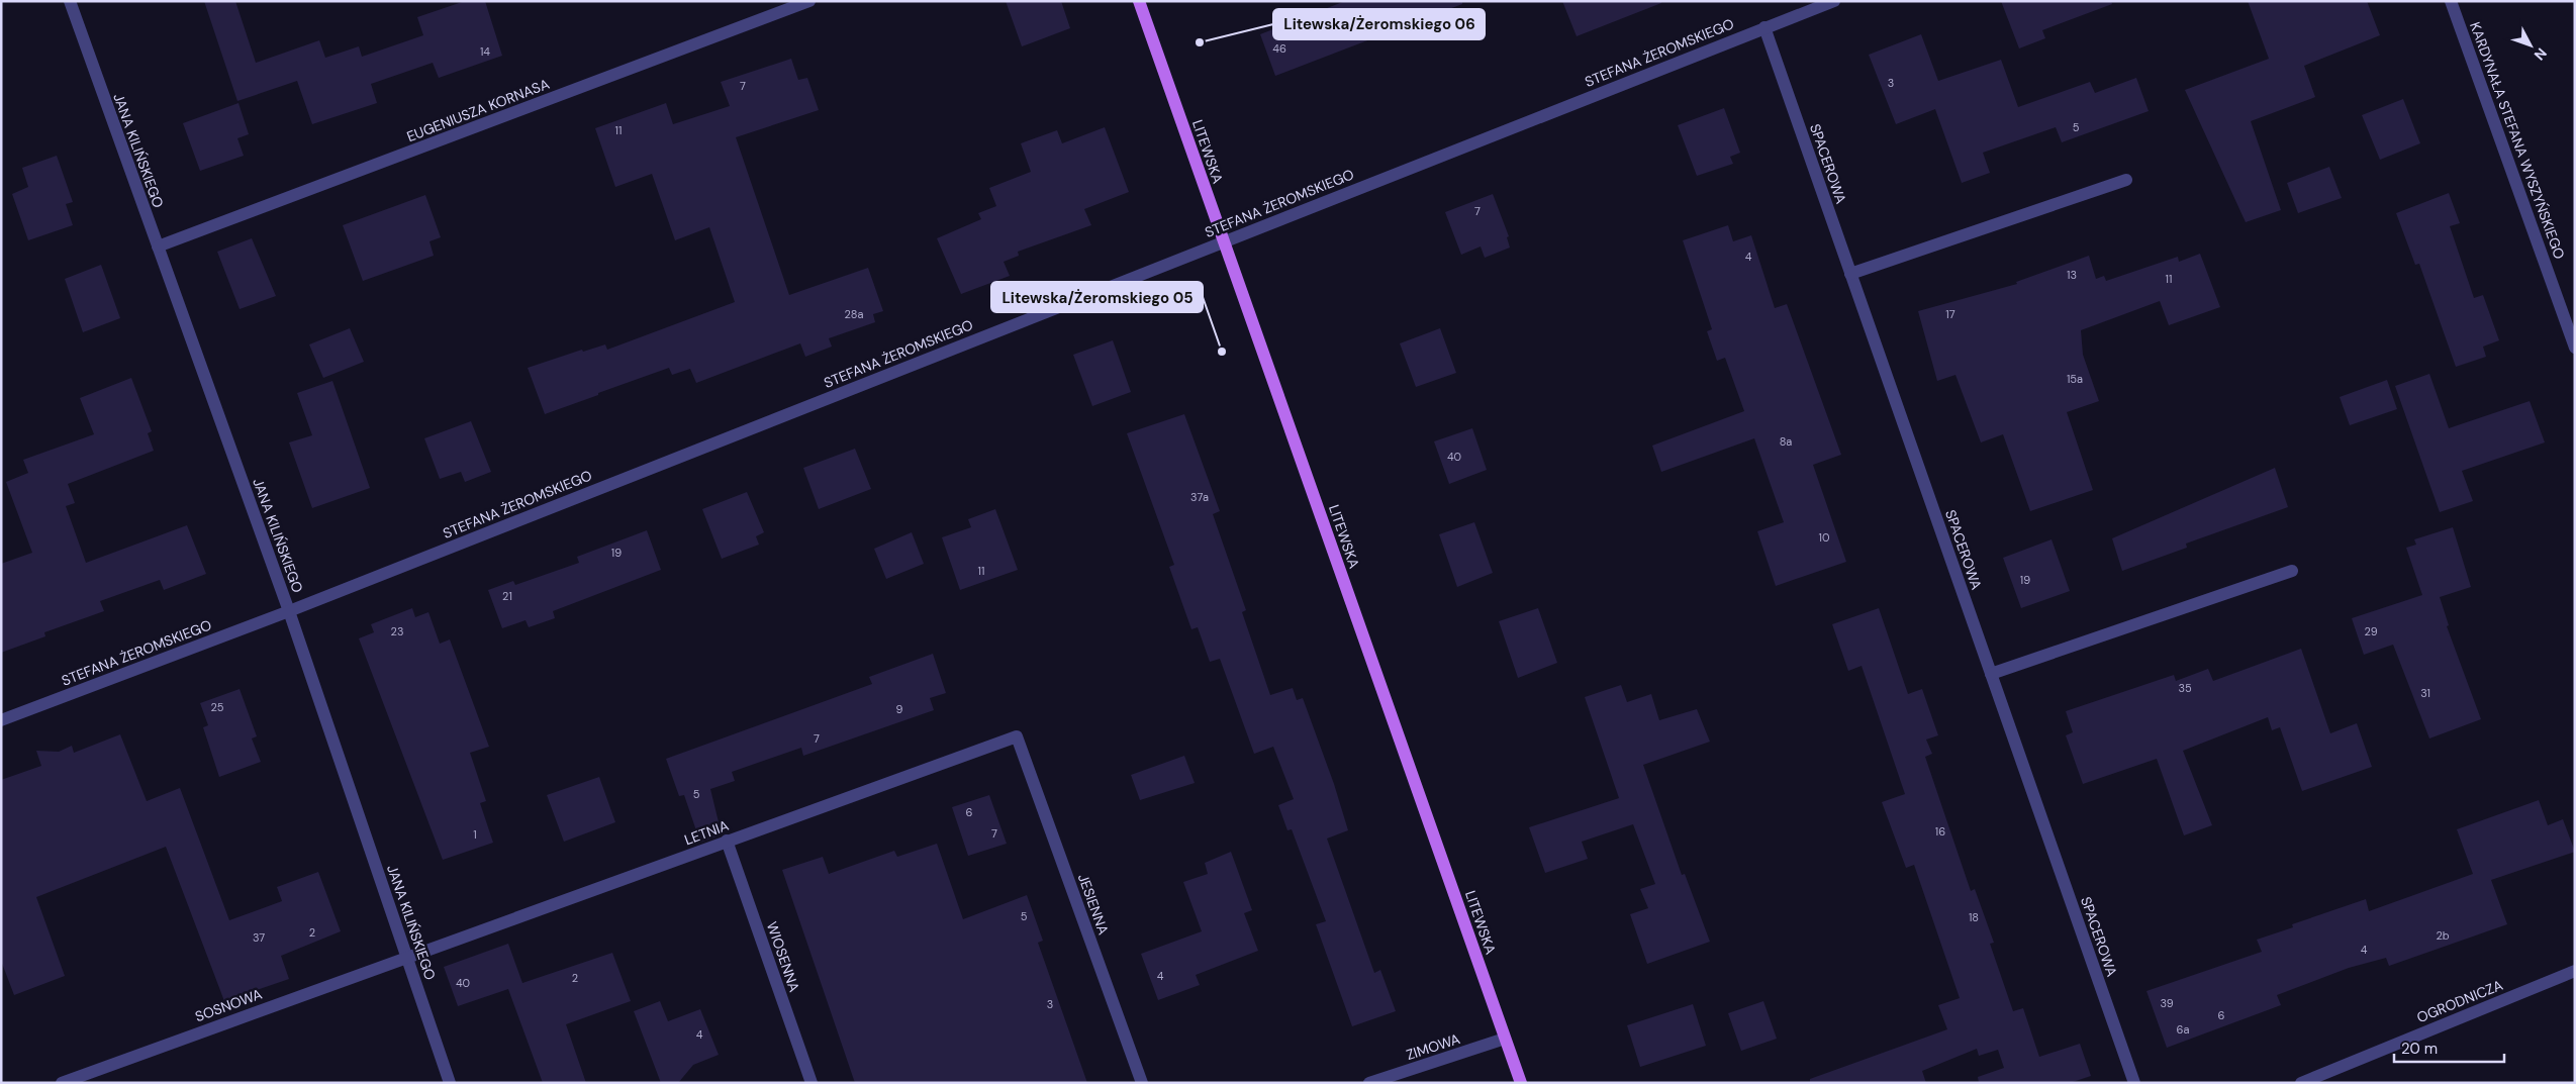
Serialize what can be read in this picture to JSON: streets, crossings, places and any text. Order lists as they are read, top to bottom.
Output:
{
  "streets": {
    "main road": ["LITEWSKA"],
    "street": [
      "STEFANA ŻEROMSKIEGO",
      "EUGENIUSZA KORNASA",
      "KARDYNAŁA STEFANA WYSZYŃSKIEGO",
      "JANA KILIŃSKIEGO",
      "SPACEROWA",
      "LETNIA",
      "JESIENNA",
      "WIOSENNA",
      "OGRODNICZA",
      "SOSNOWA",
      "ZIMOWA"
    ]
  },
  "crossings": [
    ["STEFANA ŻEROMSKIEGO", "JANA KILIŃSKIEGO"],
    ["STEFANA ŻEROMSKIEGO", "LITEWSKA"],
    ["STEFANA ŻEROMSKIEGO", "SPACEROWA"],
    ["EUGENIUSZA KORNASA", "JANA KILIŃSKIEGO"],
    ["JANA KILIŃSKIEGO", "LETNIA"],
    ["JANA KILIŃSKIEGO", "SOSNOWA"],
    ["LITEWSKA", "ZIMOWA"],
    ["LETNIA", "JESIENNA"],
    ["LETNIA", "WIOSENNA"],
    ["LETNIA", "SOSNOWA"]
  ],
  "places": ["Litewska/Żeromskiego 06", "Litewska/Żeromskiego 05"],
  "house_numbers": [
    "46",
    "14",
    "3",
    "7",
    "5",
    "11",
    "7",
    "4",
    "13",
    "11",
    "28a",
    "17",
    "15a",
    "8a",
    "40",
    "37a",
    "10",
    "19",
    "11",
    "19",
    "21",
    "23",
    "29",
    "35",
    "31",
    "25",
    "9",
    "7",
    "5",
    "6",
    "16",
    "7",
    "1",
    "5",
    "18",
    "2",
    "2b",
    "37",
    "4",
    "4",
    "2",
    "40",
    "39",
    "3",
    "6",
    "6a",
    "4"
  ],
  "scale_bar": "20 m",
  "north": "bottom right"
}
